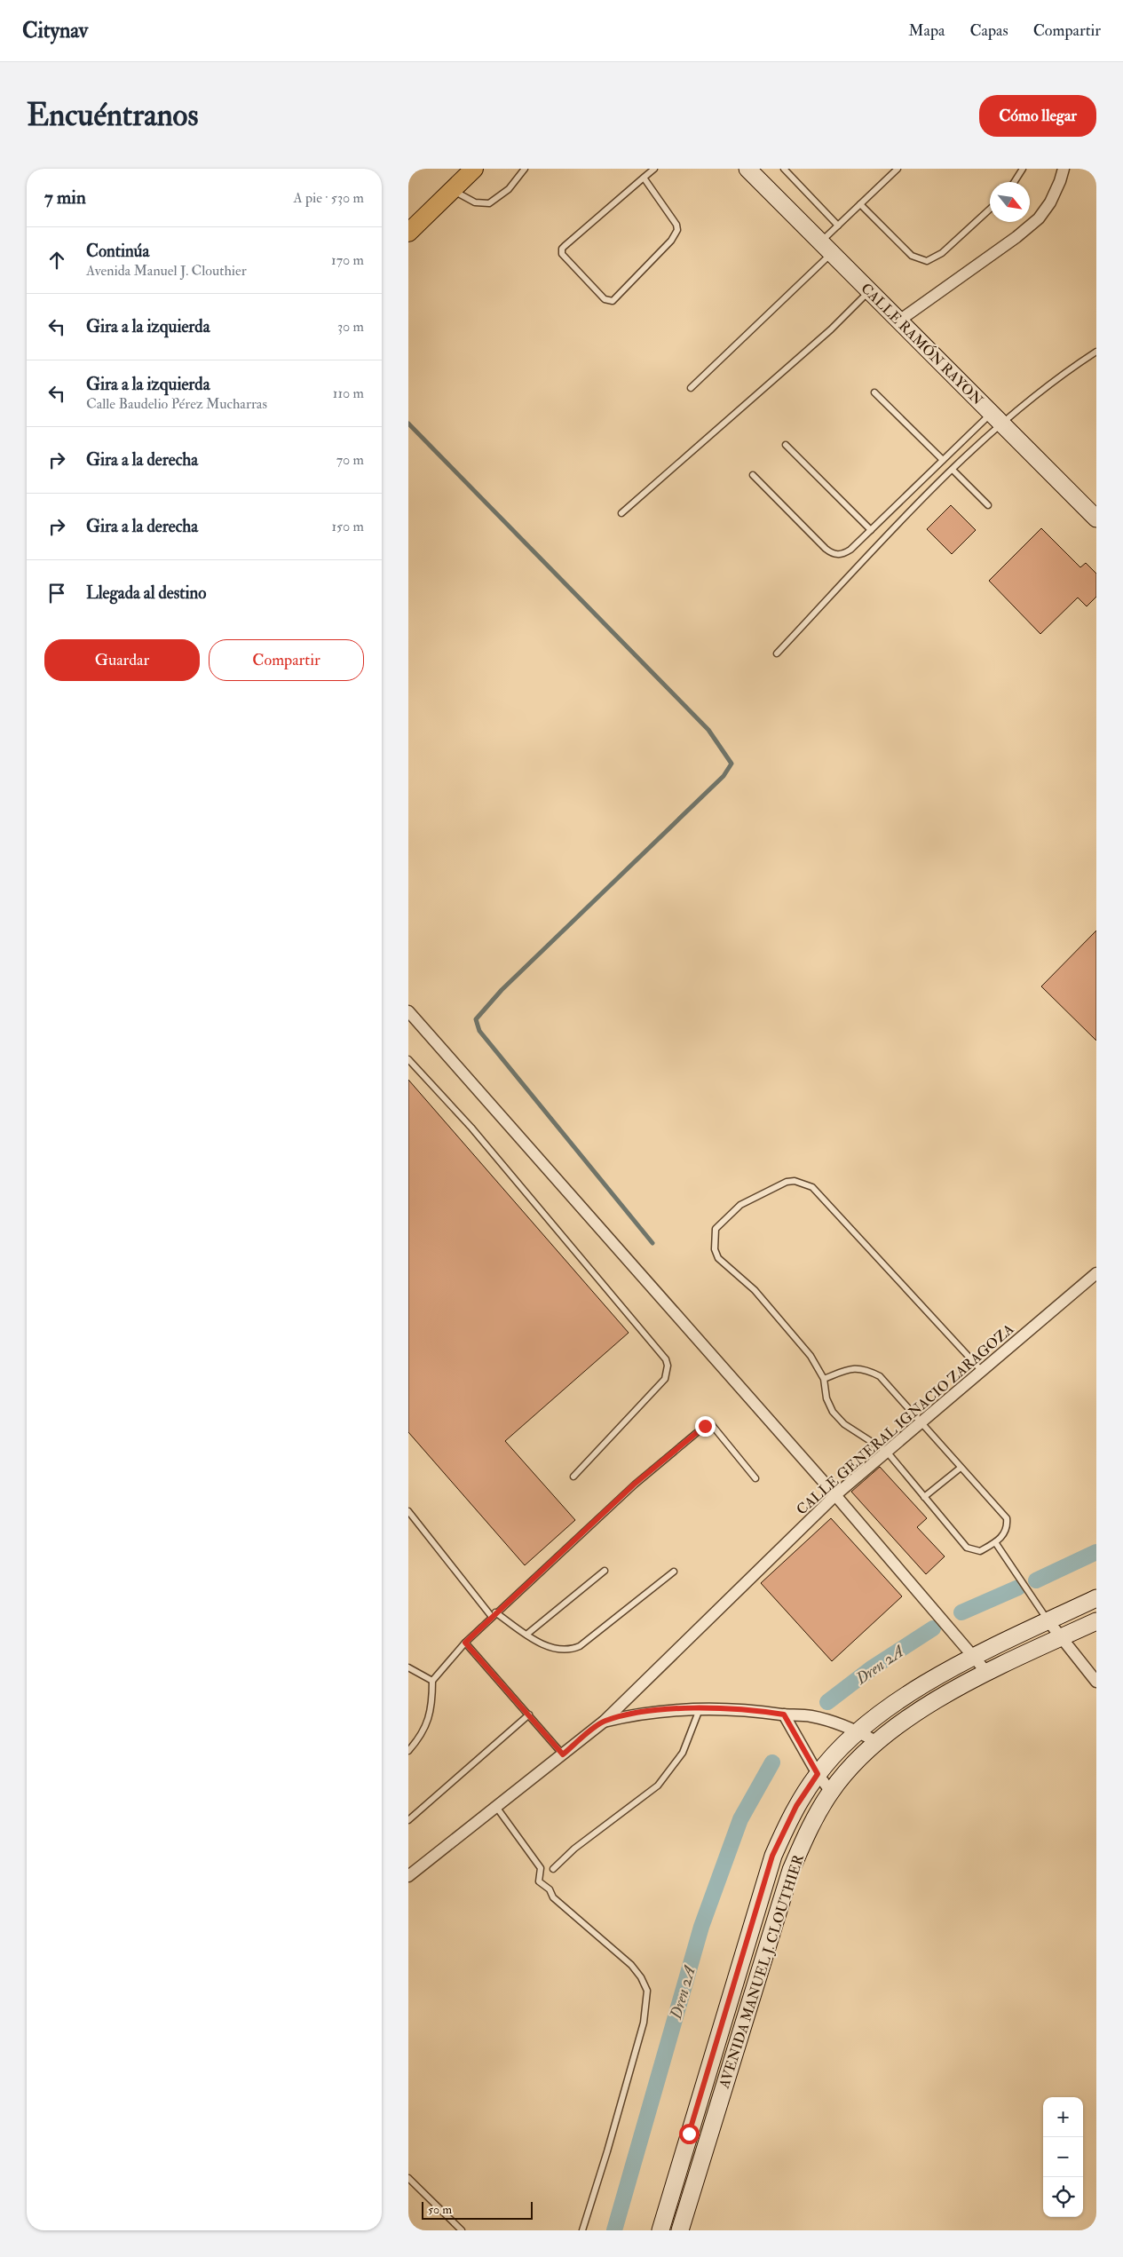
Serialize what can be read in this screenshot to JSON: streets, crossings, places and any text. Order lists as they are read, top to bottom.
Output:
{
  "streets": {
    "main road": ["CALLE RAMÓN RAYON", "AVENIDA MANUEL J. CLOUTHIER"],
    "street": ["CALLE GENERAL IGNACIO ZARAGOZA"]
  },
  "water": ["Dren 2A"],
  "scale_bar": "50 m",
  "north": "bottom right",
  "page": {
    "header": "Citynav",
    "nav": ["Mapa", "Capas", "Compartir"],
    "buttons": [
      "Cómo llegar",
      ["Guardar", "Compartir"]
    ],
    "title": "Encuéntranos",
    "heading": ["7 min", "A pie · 530 m"],
    "list": [
      ["Continúa", "Avenida Manuel J. Clouthier", "170 m"],
      ["Gira a la izquierda", "30 m"],
      ["Gira a la izquierda", "Calle Baudelio Pérez Mucharras", "110 m"],
      ["Gira a la derecha", "70 m"],
      ["Gira a la derecha", "150 m"],
      "Llegada al destino"
    ],
    "map_buttons": ["+", "−"],
    "scale": "50 m"
  }
}
